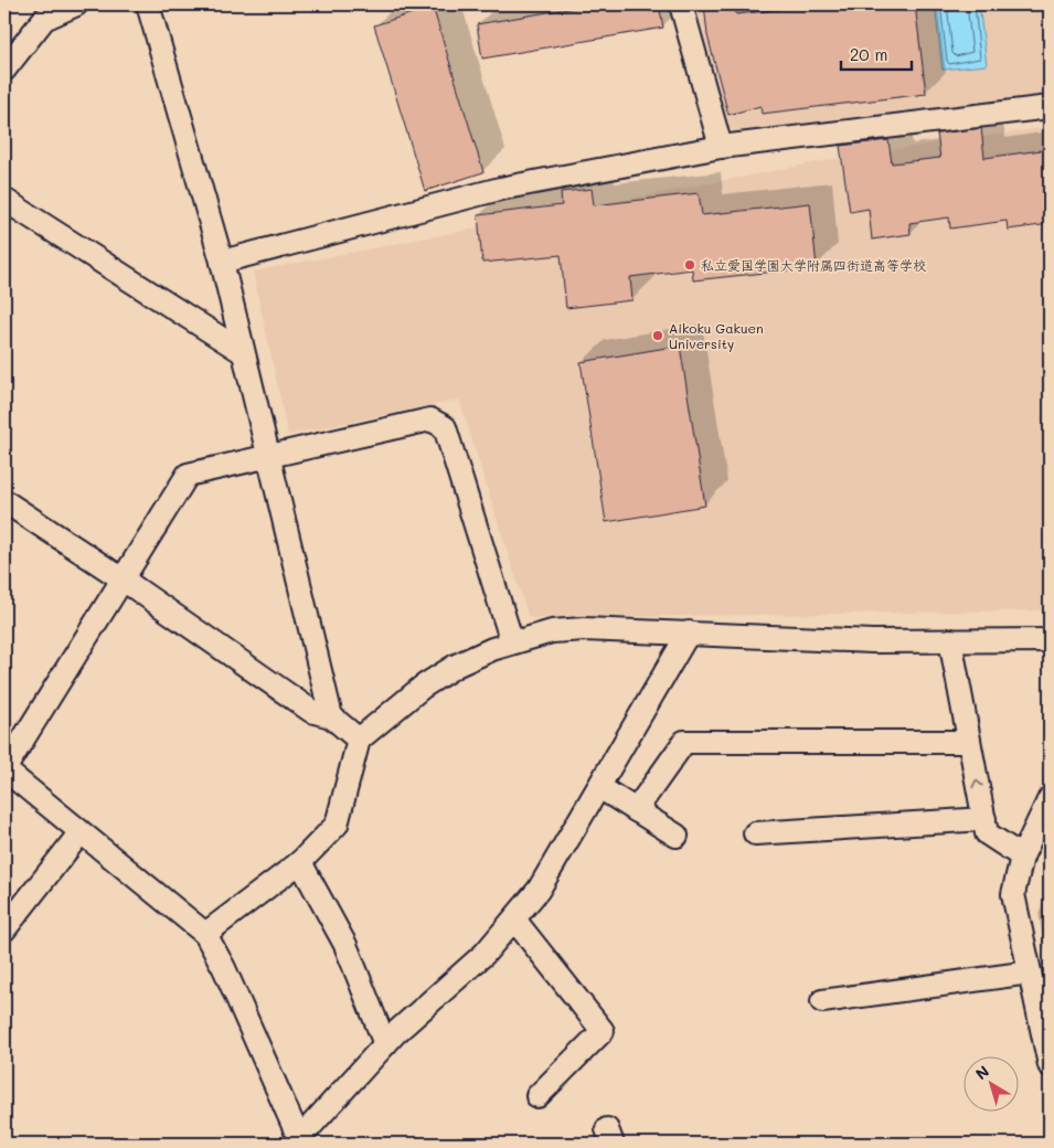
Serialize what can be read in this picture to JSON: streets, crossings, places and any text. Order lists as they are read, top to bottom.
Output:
{
  "places": ["私立愛国学園大学附属四街道高等学校", "Aikoku Gakuen University"],
  "scale_bar": "20 m",
  "north": "top left"
}
